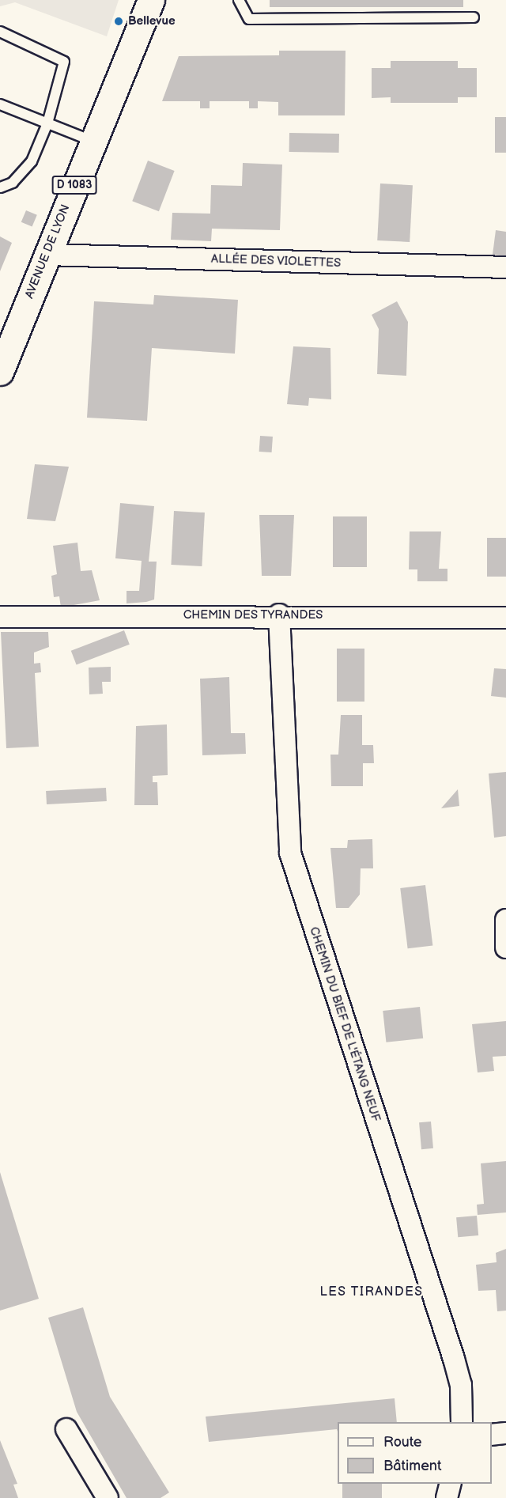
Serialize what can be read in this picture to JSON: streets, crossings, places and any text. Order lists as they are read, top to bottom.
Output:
{
  "streets": {
    "main road": ["D 1083", "AVENUE DE LYON"],
    "street": ["ALLÉE DES VIOLETTES", "CHEMIN DES TYRANDES", "CHEMIN DU BIEF DE L'ÉTANG NEUF"]
  },
  "crossings": [
    ["AVENUE DE LYON", "ALLÉE DES VIOLETTES"],
    ["CHEMIN DES TYRANDES", "CHEMIN DU BIEF DE L'ÉTANG NEUF"]
  ],
  "districts": ["LES TIRANDES"],
  "places": ["Bellevue"],
  "legend": ["Route", "Bâtiment"]
}
